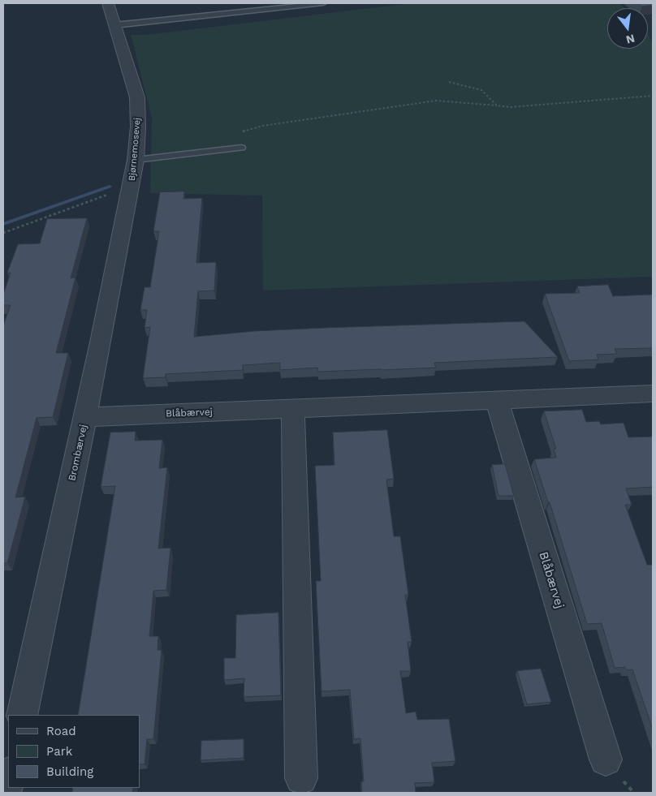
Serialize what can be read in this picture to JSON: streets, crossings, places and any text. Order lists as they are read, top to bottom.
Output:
{
  "streets": {
    "street": ["Bjørnemosevej", "Blåbærvej", "Brombærvej"]
  },
  "crossings": [
    ["Bjørnemosevej", "Brombærvej"],
    ["Blåbærvej", "Brombærvej"]
  ],
  "legend": ["Road", "Park", "Building"],
  "north": "bottom"
}
